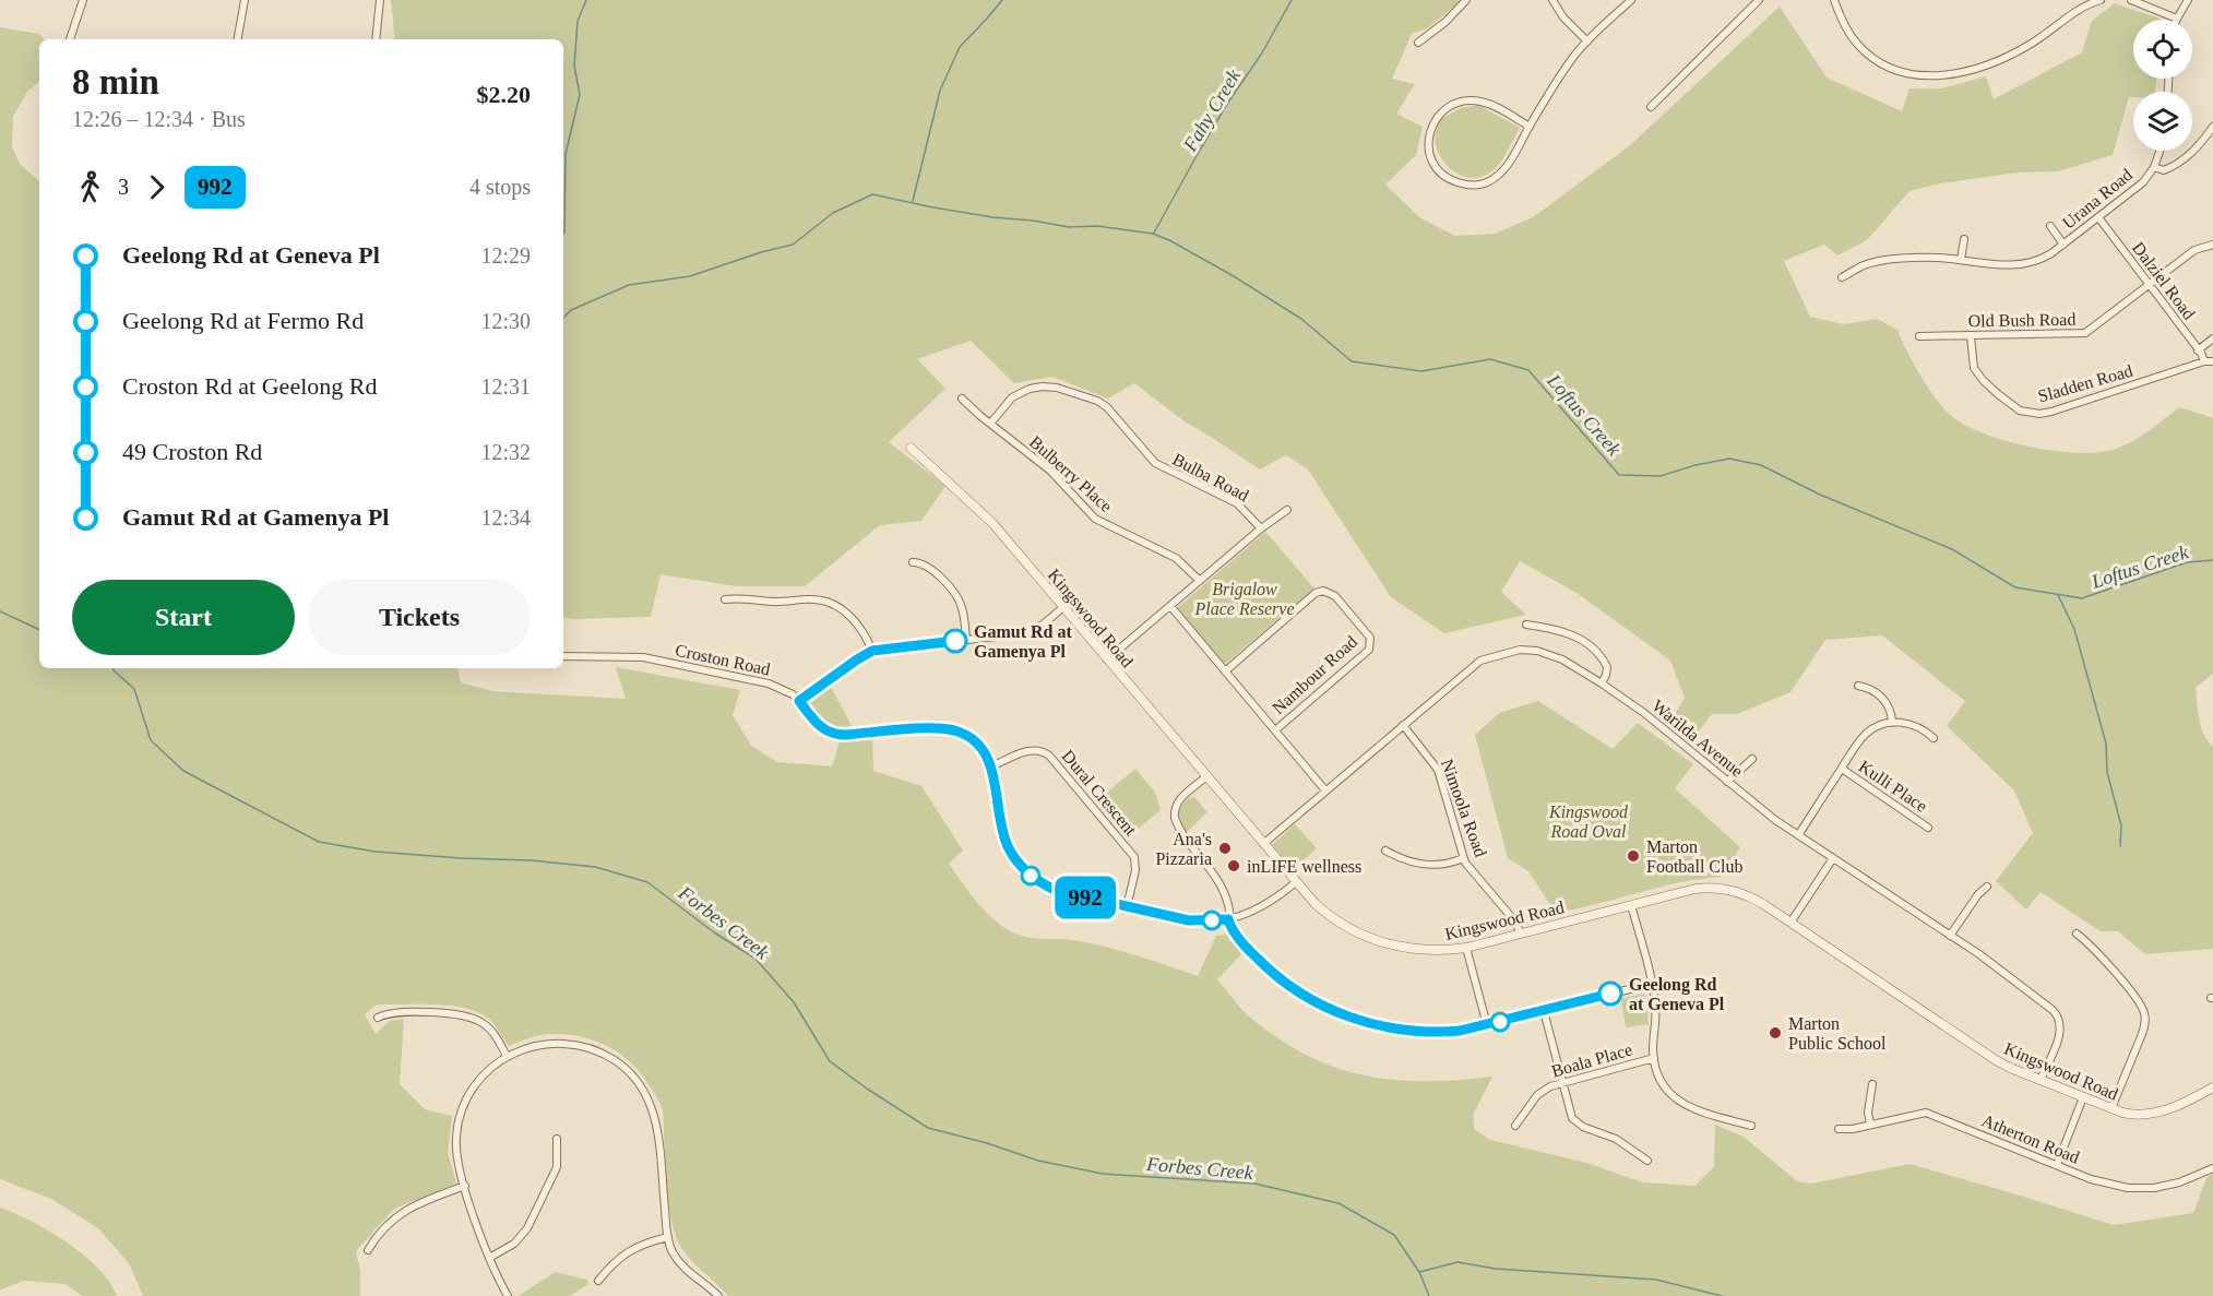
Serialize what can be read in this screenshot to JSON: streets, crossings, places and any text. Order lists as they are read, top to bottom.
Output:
{
  "streets": {
    "street": [
      "Urana Road",
      "Dalziel Road",
      "Old Bush Road",
      "Sladden Road",
      "Bulberry Place",
      "Bulba Road",
      "Kingswood Road",
      "Croston Road",
      "Nambour Road",
      "Warilda Avenue",
      "Kulli Place",
      "Dural Crescent",
      "Nimoola Road",
      "Boala Place",
      "Atherton Road"
    ]
  },
  "crossings": [
    ["Urana Road", "Dalziel Road"],
    ["Dalziel Road", "Old Bush Road"],
    ["Dalziel Road", "Sladden Road"],
    ["Old Bush Road", "Sladden Road"],
    ["Bulberry Place", "Bulba Road"],
    ["Kingswood Road", "Croston Road"],
    ["Kingswood Road", "Warilda Avenue"],
    ["Kingswood Road", "Nimoola Road"],
    ["Croston Road", "Dural Crescent"],
    ["Warilda Avenue", "Nimoola Road"]
  ],
  "water": ["Fahy Creek", "Loftus Creek", "Forbes Creek"],
  "parks": ["Brigalow Place Reserve", "Kingswood Road Oval"],
  "places": [
    "Gamut Rd at Gamenya Pl",
    "Ana's Pizzaria",
    "Marton Football Club",
    "inLIFE wellness",
    "Geelong Rd at Geneva Pl",
    "Marton Public School"
  ],
  "lines": ["bus line 992"],
  "page": {
    "on_map": "992",
    "heading": ["8 min", "12:26 – 12:34 · Bus", "$2.20"],
    "legs": ["3", "992", "4 stops"],
    "list": [
      {
        "name": "Geelong Rd at Geneva Pl",
        "value": "12:29"
      },
      {
        "name": "Geelong Rd at Fermo Rd",
        "value": "12:30"
      },
      {
        "name": "Croston Rd at Geelong Rd",
        "value": "12:31"
      },
      {
        "name": "49 Croston Rd",
        "value": "12:32"
      },
      {
        "name": "Gamut Rd at Gamenya Pl",
        "value": "12:34"
      }
    ],
    "buttons": ["Start", "Tickets"]
  }
}
